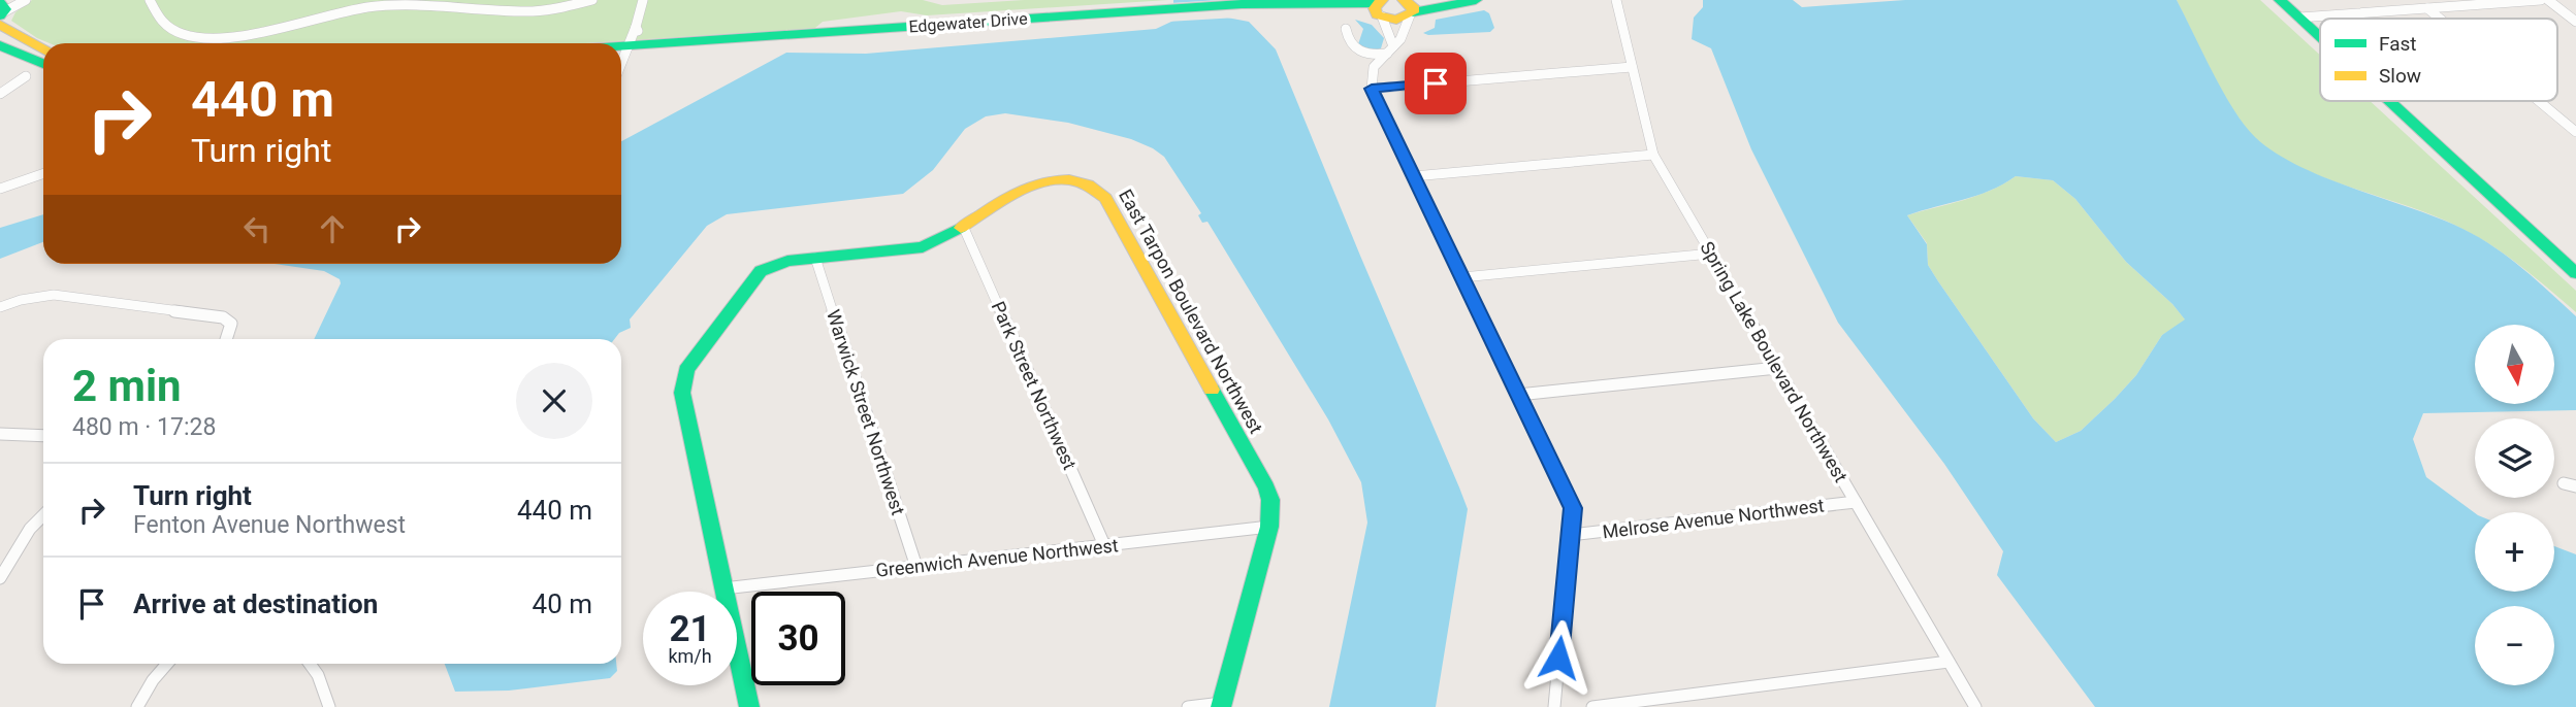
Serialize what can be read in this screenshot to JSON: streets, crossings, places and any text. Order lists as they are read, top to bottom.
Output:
{
  "streets": {
    "street": [
      "Edgewater Drive",
      "East Tarpon Boulevard Northwest",
      "Spring Lake Boulevard Northwest",
      "Park Street Northwest",
      "Warwick Street Northwest",
      "Melrose Avenue Northwest",
      "Greenwich Avenue Northwest"
    ]
  },
  "crossings": [
    ["East Tarpon Boulevard Northwest", "Park Street Northwest"],
    ["East Tarpon Boulevard Northwest", "Warwick Street Northwest"],
    ["East Tarpon Boulevard Northwest", "Greenwich Avenue Northwest"],
    ["Spring Lake Boulevard Northwest", "Melrose Avenue Northwest"],
    ["Park Street Northwest", "Greenwich Avenue Northwest"],
    ["Warwick Street Northwest", "Greenwich Avenue Northwest"]
  ],
  "legend": ["Fast", "Slow"],
  "north": "bottom",
  "page": {
    "turn": ["440 m", "Turn right"],
    "map_buttons": ["+", "−"],
    "heading": ["2 min", "480 m · 17:28"],
    "list": [
      {
        "name": "Turn right",
        "note": "Fenton Avenue Northwest",
        "value": "440 m"
      },
      {
        "name": "Arrive at destination",
        "value": "40 m"
      }
    ],
    "speed": "21 km/h",
    "limit": "30"
  }
}
